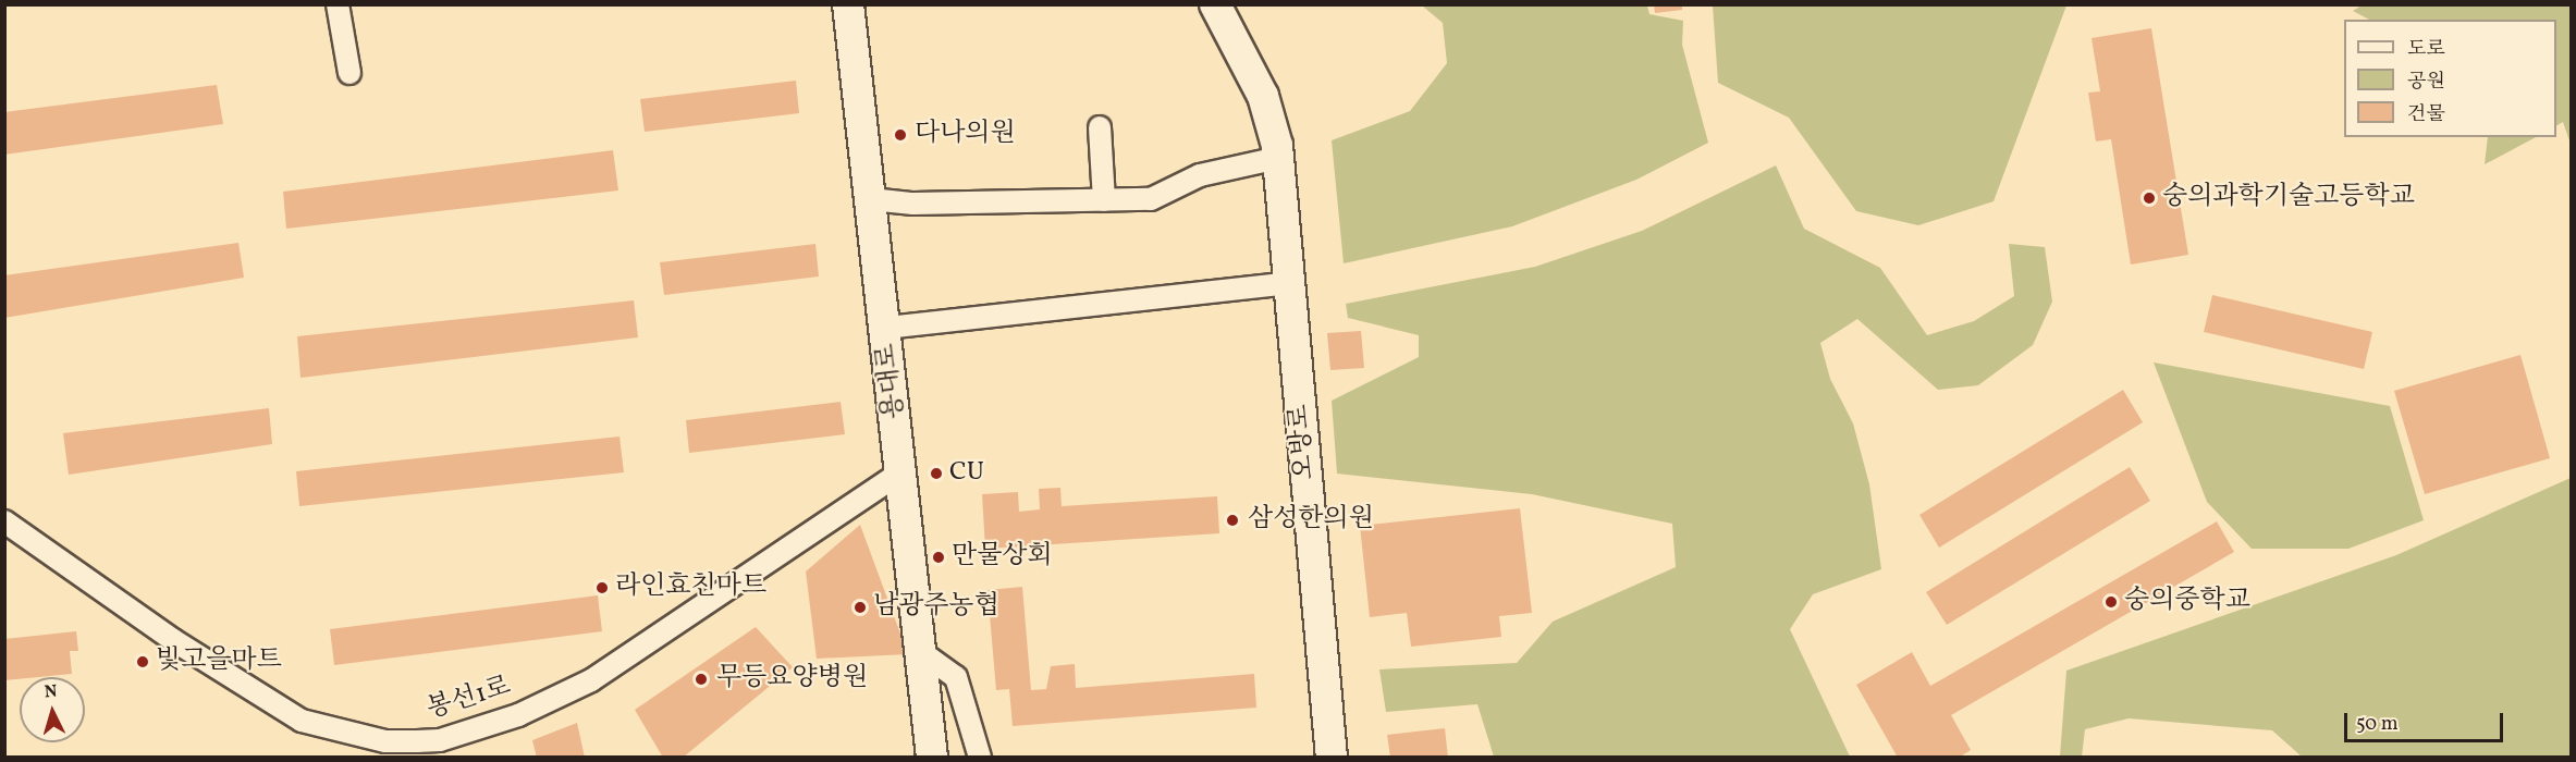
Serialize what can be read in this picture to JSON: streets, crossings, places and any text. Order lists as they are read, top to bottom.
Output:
{
  "streets": {
    "main road": ["용대로", "오방로"],
    "street": ["봉선1로"]
  },
  "crossings": [
    ["용대로", "봉선1로"]
  ],
  "places": [
    "다나의원",
    "숭의과학기술고등학교",
    "CU",
    "삼성한의원",
    "만물상회",
    "라인효친마트",
    "숭의중학교",
    "남광주농협",
    "빛고을마트",
    "무등요양병원"
  ],
  "legend": ["도로", "공원", "건물"],
  "scale_bar": "50 m",
  "north": "top"
}
